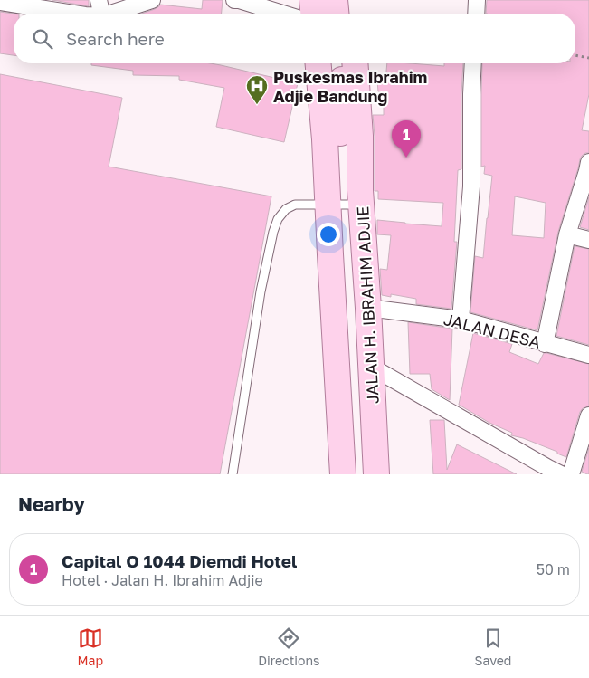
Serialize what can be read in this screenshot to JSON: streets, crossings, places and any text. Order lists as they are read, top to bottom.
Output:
{
  "streets": {
    "main road": ["JALAN H. IBRAHIM ADJIE"],
    "street": ["JALAN DESA"]
  },
  "crossings": [
    ["JALAN H. IBRAHIM ADJIE", "JALAN DESA"]
  ],
  "places": {
    "hospital": ["Puskesmas Ibrahim Adjie Bandung"]
  },
  "page": {
    "search": "Search here",
    "pins": "1",
    "heading": "Nearby",
    "list": [
      {
        "mark": "1",
        "name": "Capital O 1044 Diemdi Hotel",
        "note": "Hotel · Jalan H. Ibrahim Adjie",
        "value": "50 m"
      }
    ],
    "nav": ["Map", "Directions", "Saved"]
  }
}
